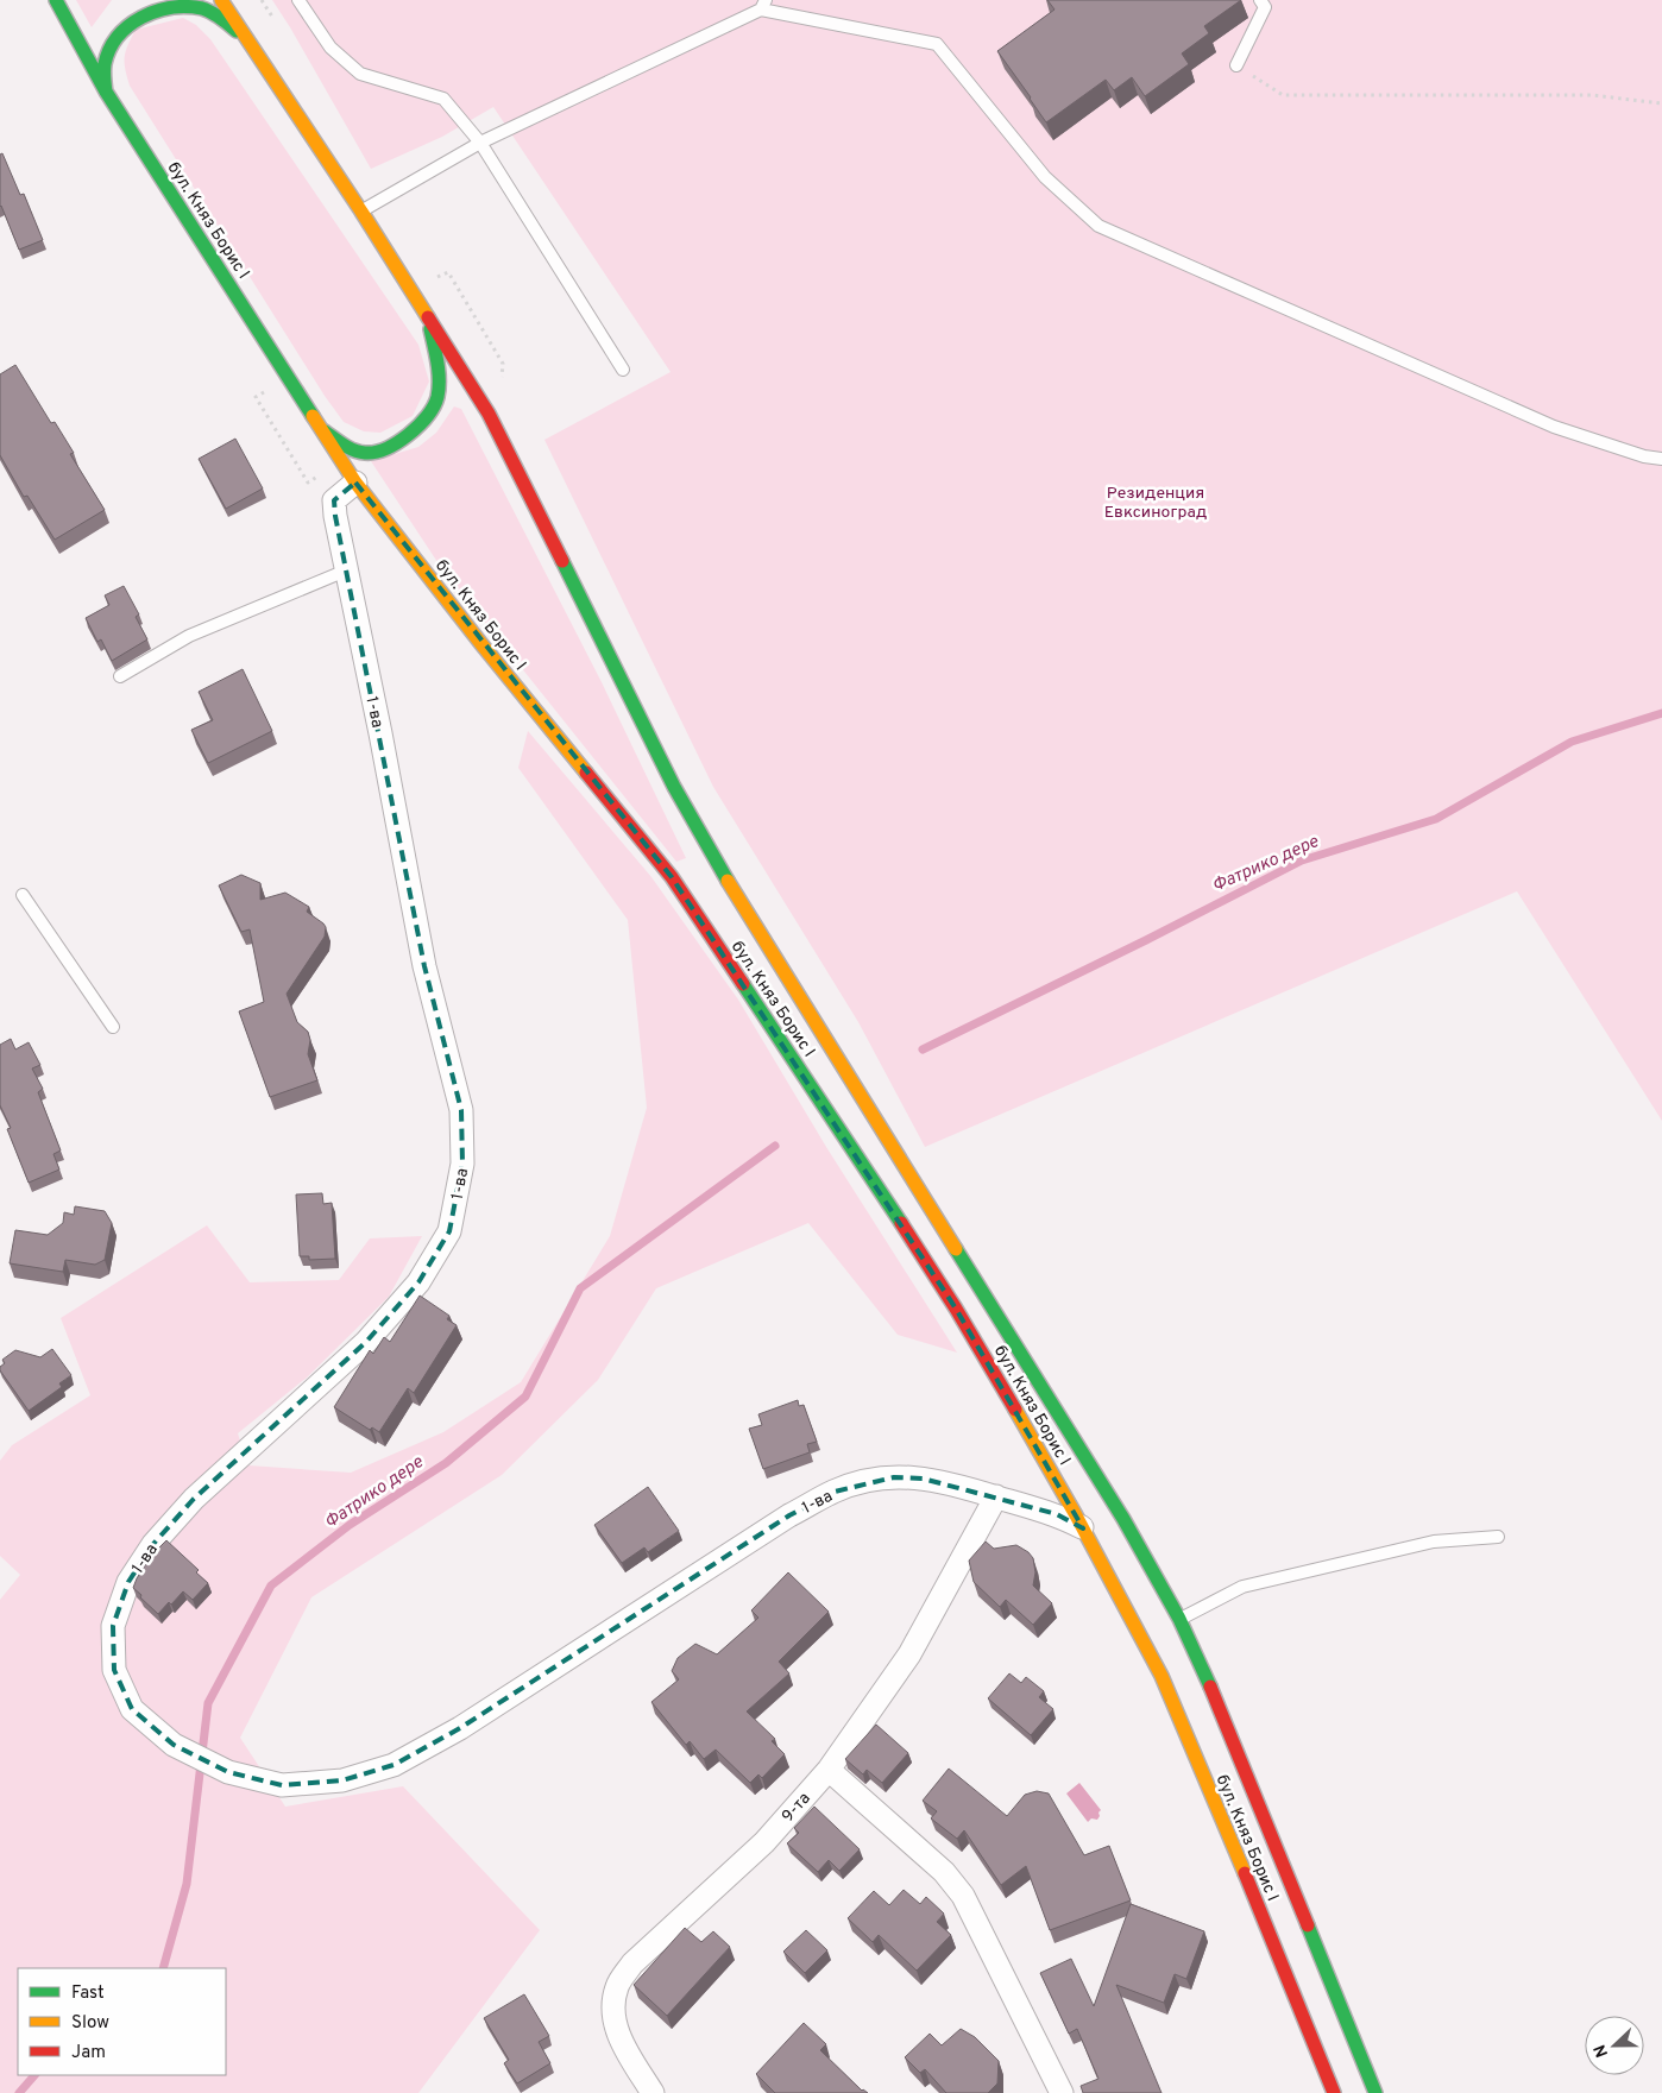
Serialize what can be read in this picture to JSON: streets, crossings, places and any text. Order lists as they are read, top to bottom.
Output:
{
  "streets": {
    "highway": ["бул. Княз Борис I"],
    "street": ["1-ва", "9-та"]
  },
  "crossings": [
    ["бул. Княз Борис I", "1-ва"],
    ["1-ва", "9-та"]
  ],
  "water": ["Фатрико дере"],
  "parks": ["Резиденция Евксиноград"],
  "legend": ["Fast", "Slow", "Jam"],
  "north": "left"
}
